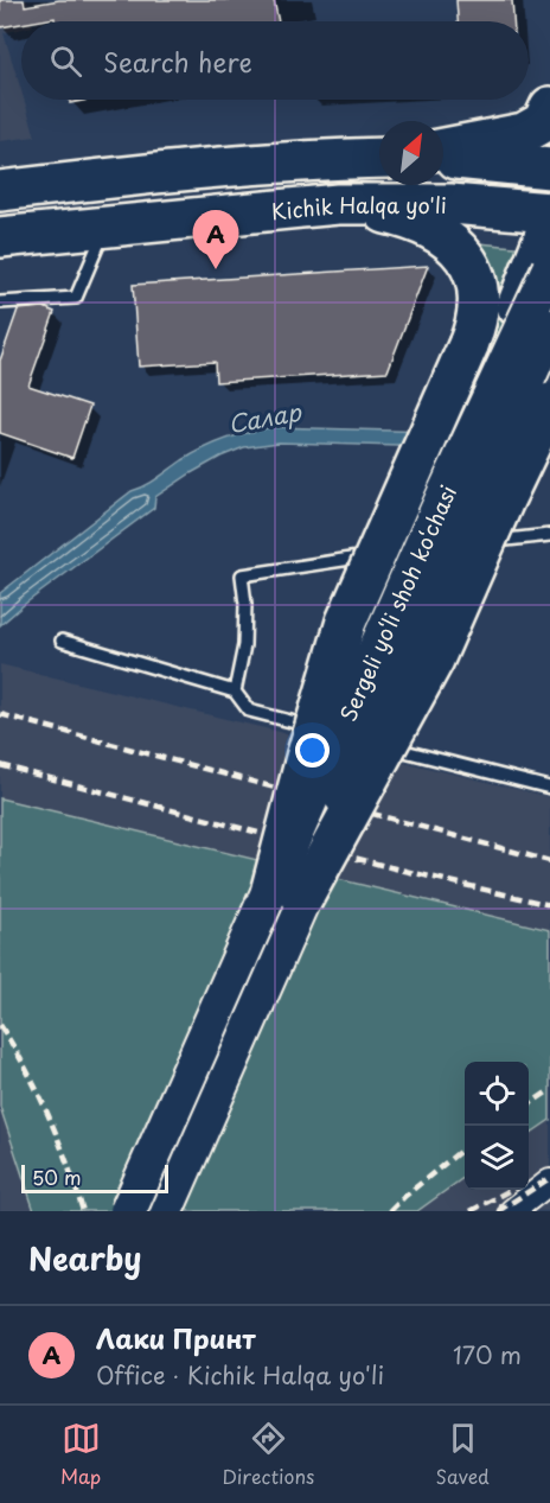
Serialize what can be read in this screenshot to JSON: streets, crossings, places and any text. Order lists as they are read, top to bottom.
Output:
{
  "streets": {
    "highway": ["Kichik Halqa yo'li"],
    "main road": ["Sergeli yo‘li shoh ko‘chasi"]
  },
  "water": ["Салар"],
  "scale_bar": "50 m",
  "north": "top right",
  "page": {
    "search": "Search here",
    "pins": "A",
    "scale": "50 m",
    "heading": "Nearby",
    "list": [
      {
        "mark": "A",
        "name": "Лаки Принт",
        "note": "Office · Kichik Halqa yo'li",
        "value": "170 m"
      }
    ],
    "nav": ["Map", "Directions", "Saved"]
  }
}
